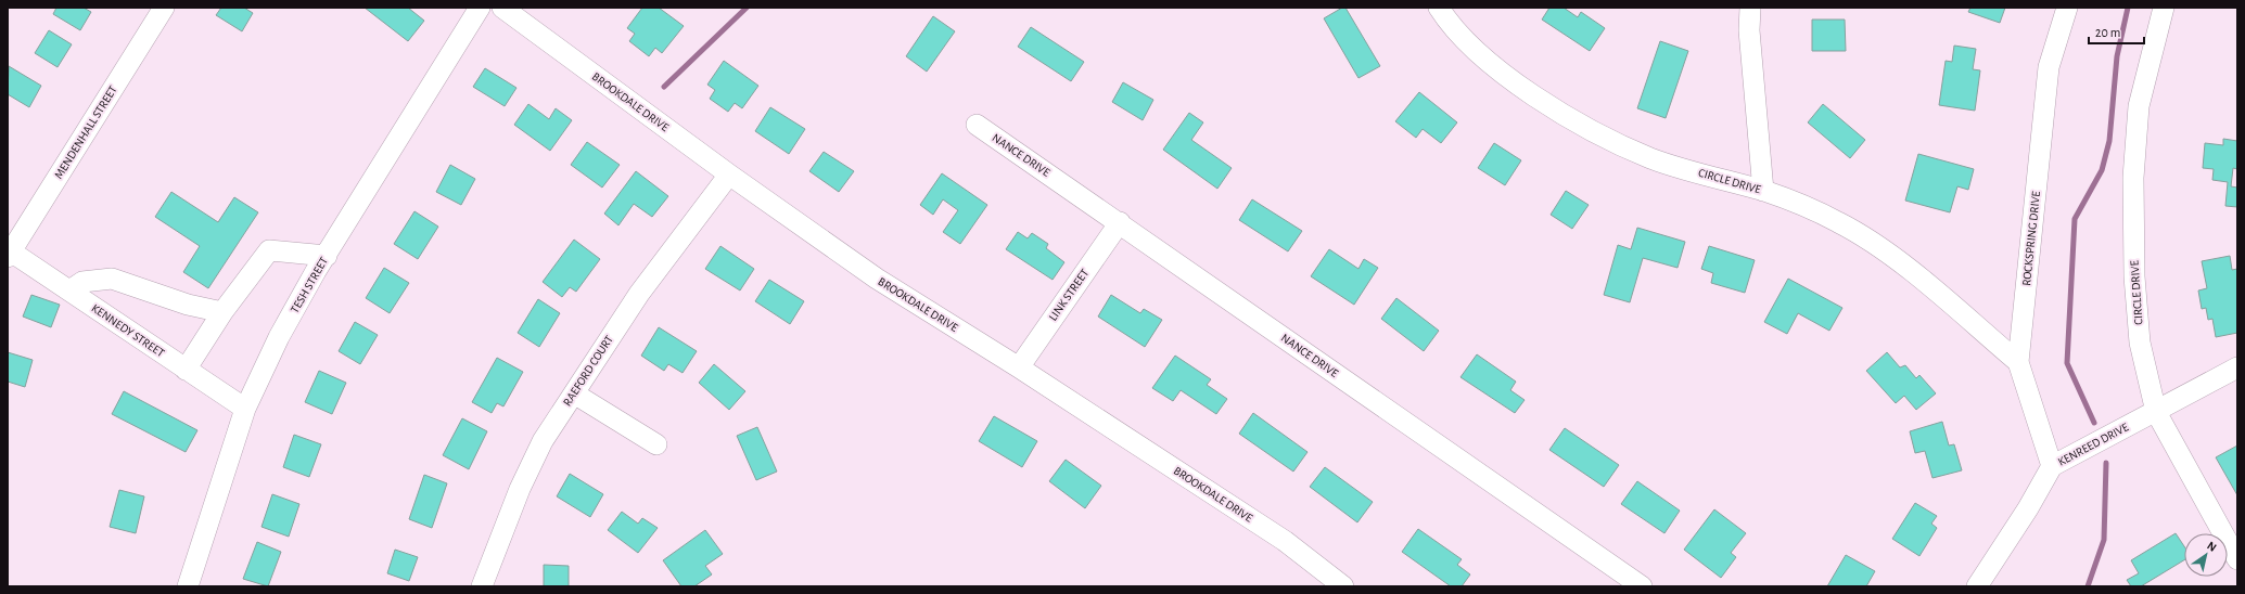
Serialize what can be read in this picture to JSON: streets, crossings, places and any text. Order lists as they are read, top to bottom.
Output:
{
  "streets": {
    "street": [
      "BROOKDALE DRIVE",
      "MENDENHALL STREET",
      "NANCE DRIVE",
      "CIRCLE DRIVE",
      "ROCKSPRING DRIVE",
      "TESH STREET",
      "LINK STREET",
      "KENNEDY STREET",
      "RAEFORD COURT",
      "KENREED DRIVE"
    ]
  },
  "crossings": [
    ["BROOKDALE DRIVE", "LINK STREET"],
    ["BROOKDALE DRIVE", "RAEFORD COURT"],
    ["MENDENHALL STREET", "KENNEDY STREET"],
    ["NANCE DRIVE", "LINK STREET"],
    ["CIRCLE DRIVE", "ROCKSPRING DRIVE"],
    ["CIRCLE DRIVE", "KENREED DRIVE"],
    ["ROCKSPRING DRIVE", "KENREED DRIVE"],
    ["TESH STREET", "KENNEDY STREET"]
  ],
  "scale_bar": "20 m",
  "north": "top right"
}
